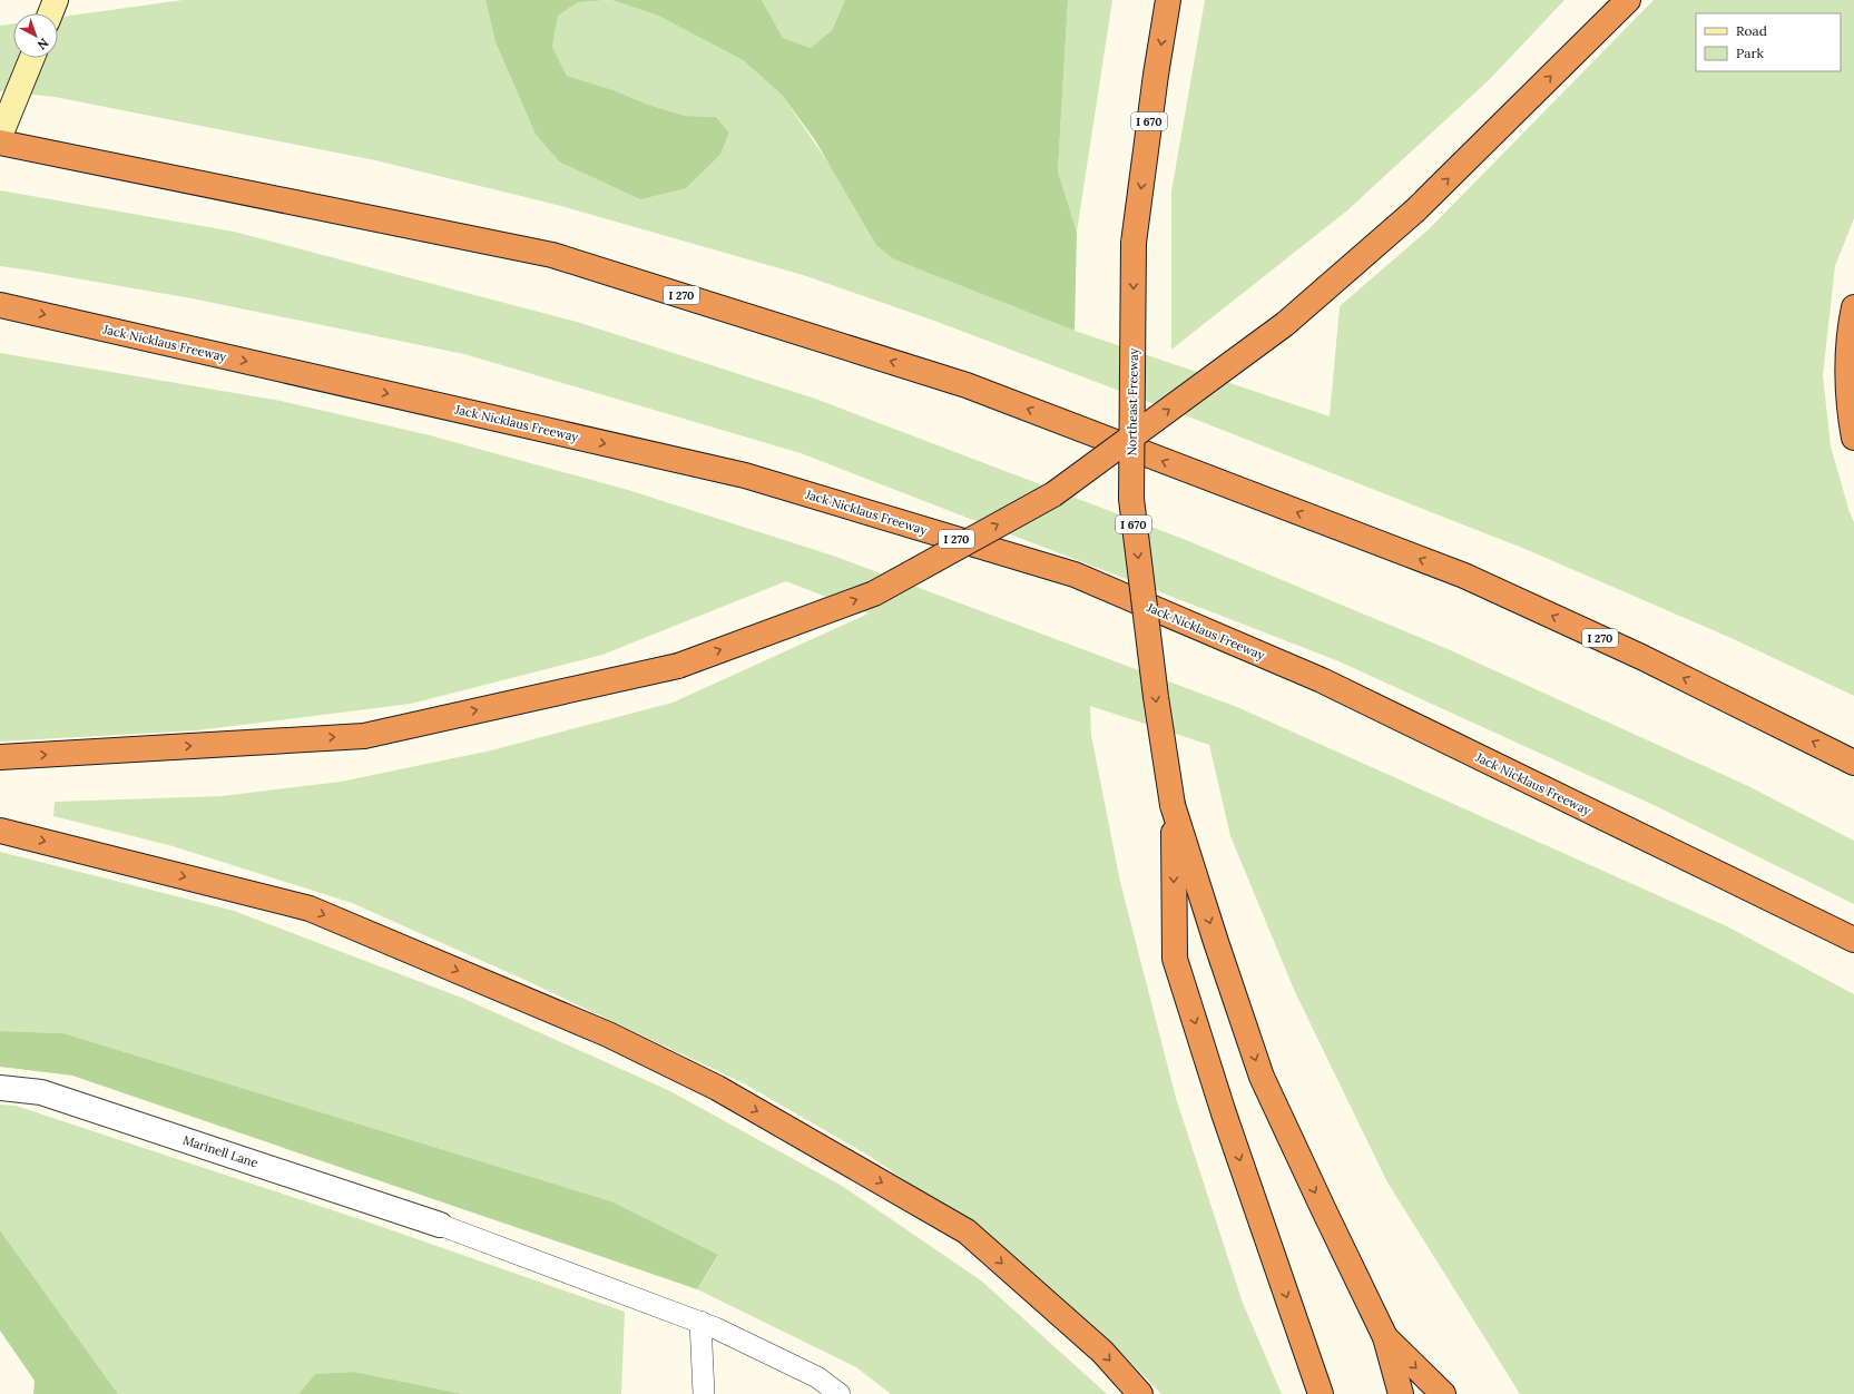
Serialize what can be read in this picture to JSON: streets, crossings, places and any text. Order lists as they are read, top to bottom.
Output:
{
  "streets": {
    "highway": [
      "I 670",
      "I 270",
      "Jack Nicklaus Freeway",
      "Northeast Freeway"
    ],
    "street": ["Marinell Lane"]
  },
  "one_way": ["Northeast Freeway"],
  "legend": ["Road", "Park"],
  "north": "bottom right"
}
